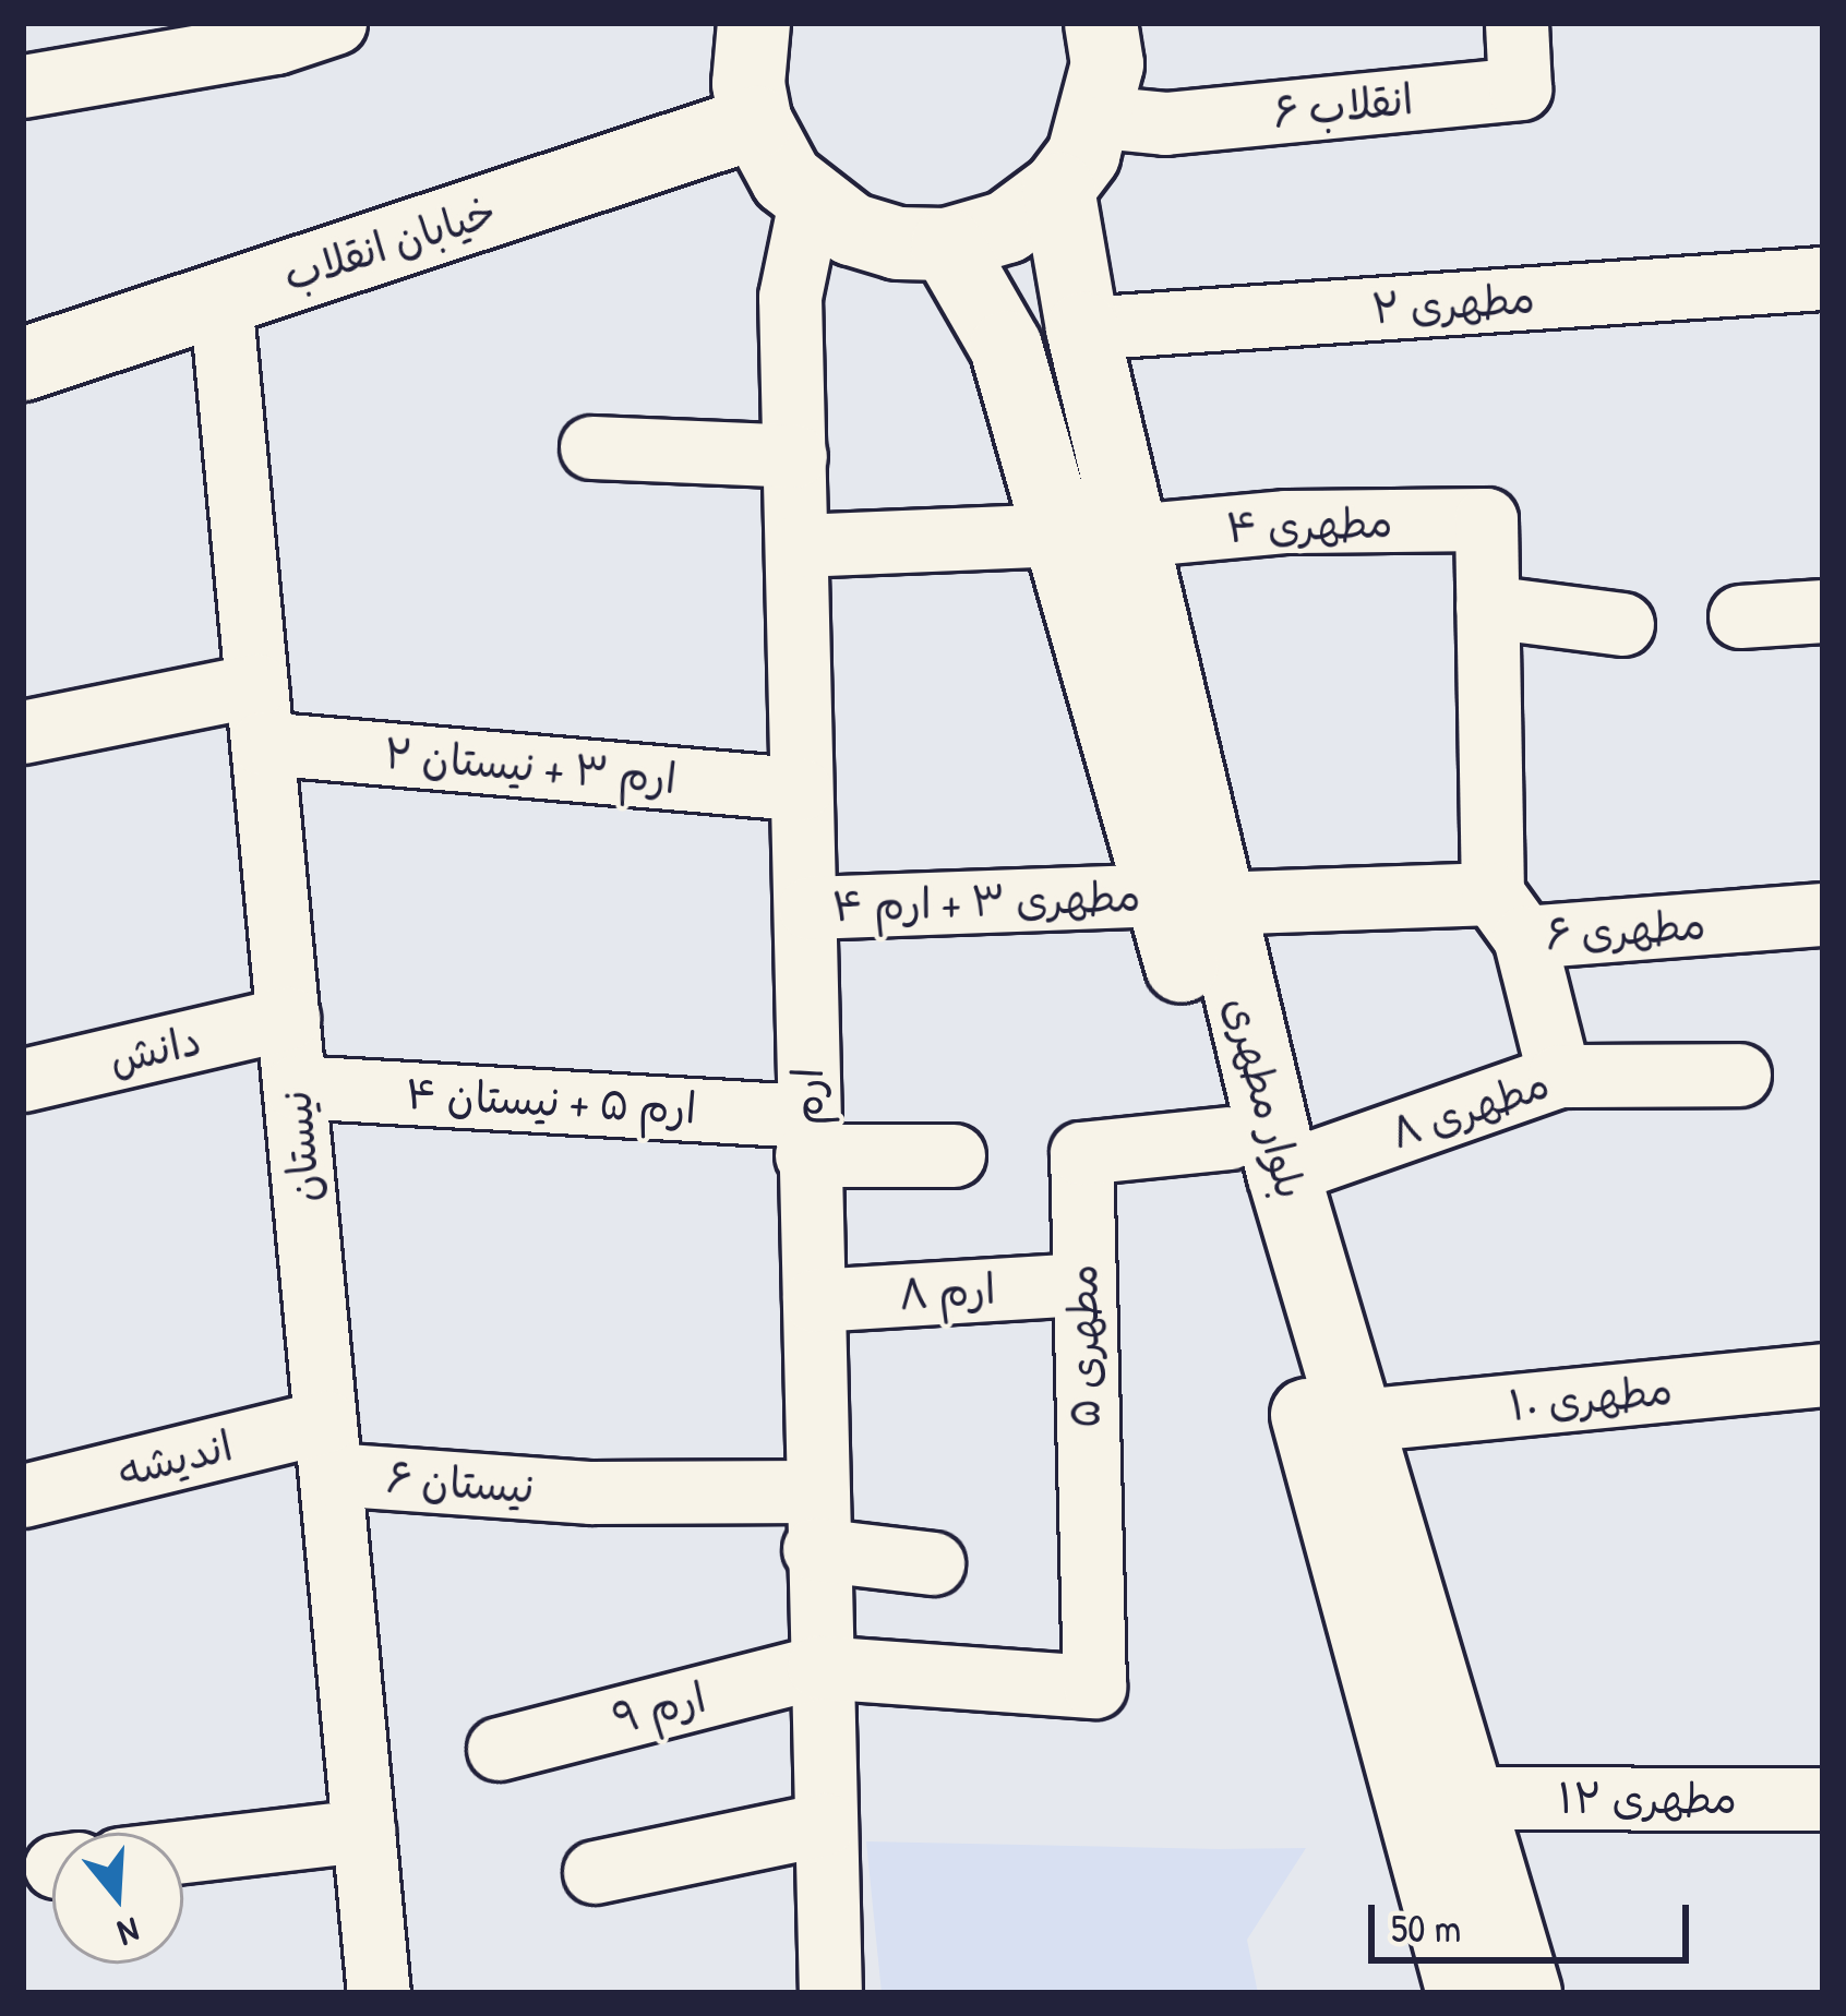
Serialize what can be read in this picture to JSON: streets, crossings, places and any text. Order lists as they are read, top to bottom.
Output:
{
  "streets": {
    "main road": ["خیابان انقلاب", "بلوار مطهری"],
    "street": [
      "انقلاب ۶",
      "مطهری ۲",
      "مطهری ۴",
      "ارم ۳ + نیستان ۲",
      "مطهری ۳ + ارم ۴",
      "مطهری ۶",
      "دانش",
      "ارم",
      "ارم ۵ + نیستان ۴",
      "مطهری ۸",
      "نیستان",
      "ارم ۸",
      "مطهری ۵",
      "مطهری ۱۰",
      "اندیشه",
      "نیستان ۶",
      "ارم ۹",
      "مطهری ۱۲"
    ]
  },
  "crossings": [
    ["خیابان انقلاب", "نیستان"],
    ["مطهری ۲", "بلوار مطهری"],
    ["مطهری ۴", "بلوار مطهری"],
    ["ارم ۳ + نیستان ۲", "ارم"],
    ["ارم ۳ + نیستان ۲", "نیستان"],
    ["مطهری ۳ + ارم ۴", "مطهری ۶"],
    ["مطهری ۳ + ارم ۴", "ارم"],
    ["مطهری ۳ + ارم ۴", "بلوار مطهری"],
    ["مطهری ۶", "بلوار مطهری"],
    ["دانش", "نیستان"],
    ["ارم", "ارم ۵ + نیستان ۴"],
    ["ارم", "ارم ۸"],
    ["ارم", "نیستان ۶"],
    ["ارم", "ارم ۹"],
    ["بلوار مطهری", "مطهری ۸"],
    ["بلوار مطهری", "مطهری ۵"],
    ["بلوار مطهری", "مطهری ۱۰"],
    ["بلوار مطهری", "مطهری ۱۲"],
    ["ارم ۵ + نیستان ۴", "نیستان"],
    ["مطهری ۸", "مطهری ۵"],
    ["نیستان", "اندیشه"],
    ["نیستان", "نیستان ۶"],
    ["ارم ۸", "مطهری ۵"],
    ["مطهری ۵", "ارم ۹"],
    ["اندیشه", "نیستان ۶"]
  ],
  "scale_bar": "50 m",
  "north": "bottom"
}
